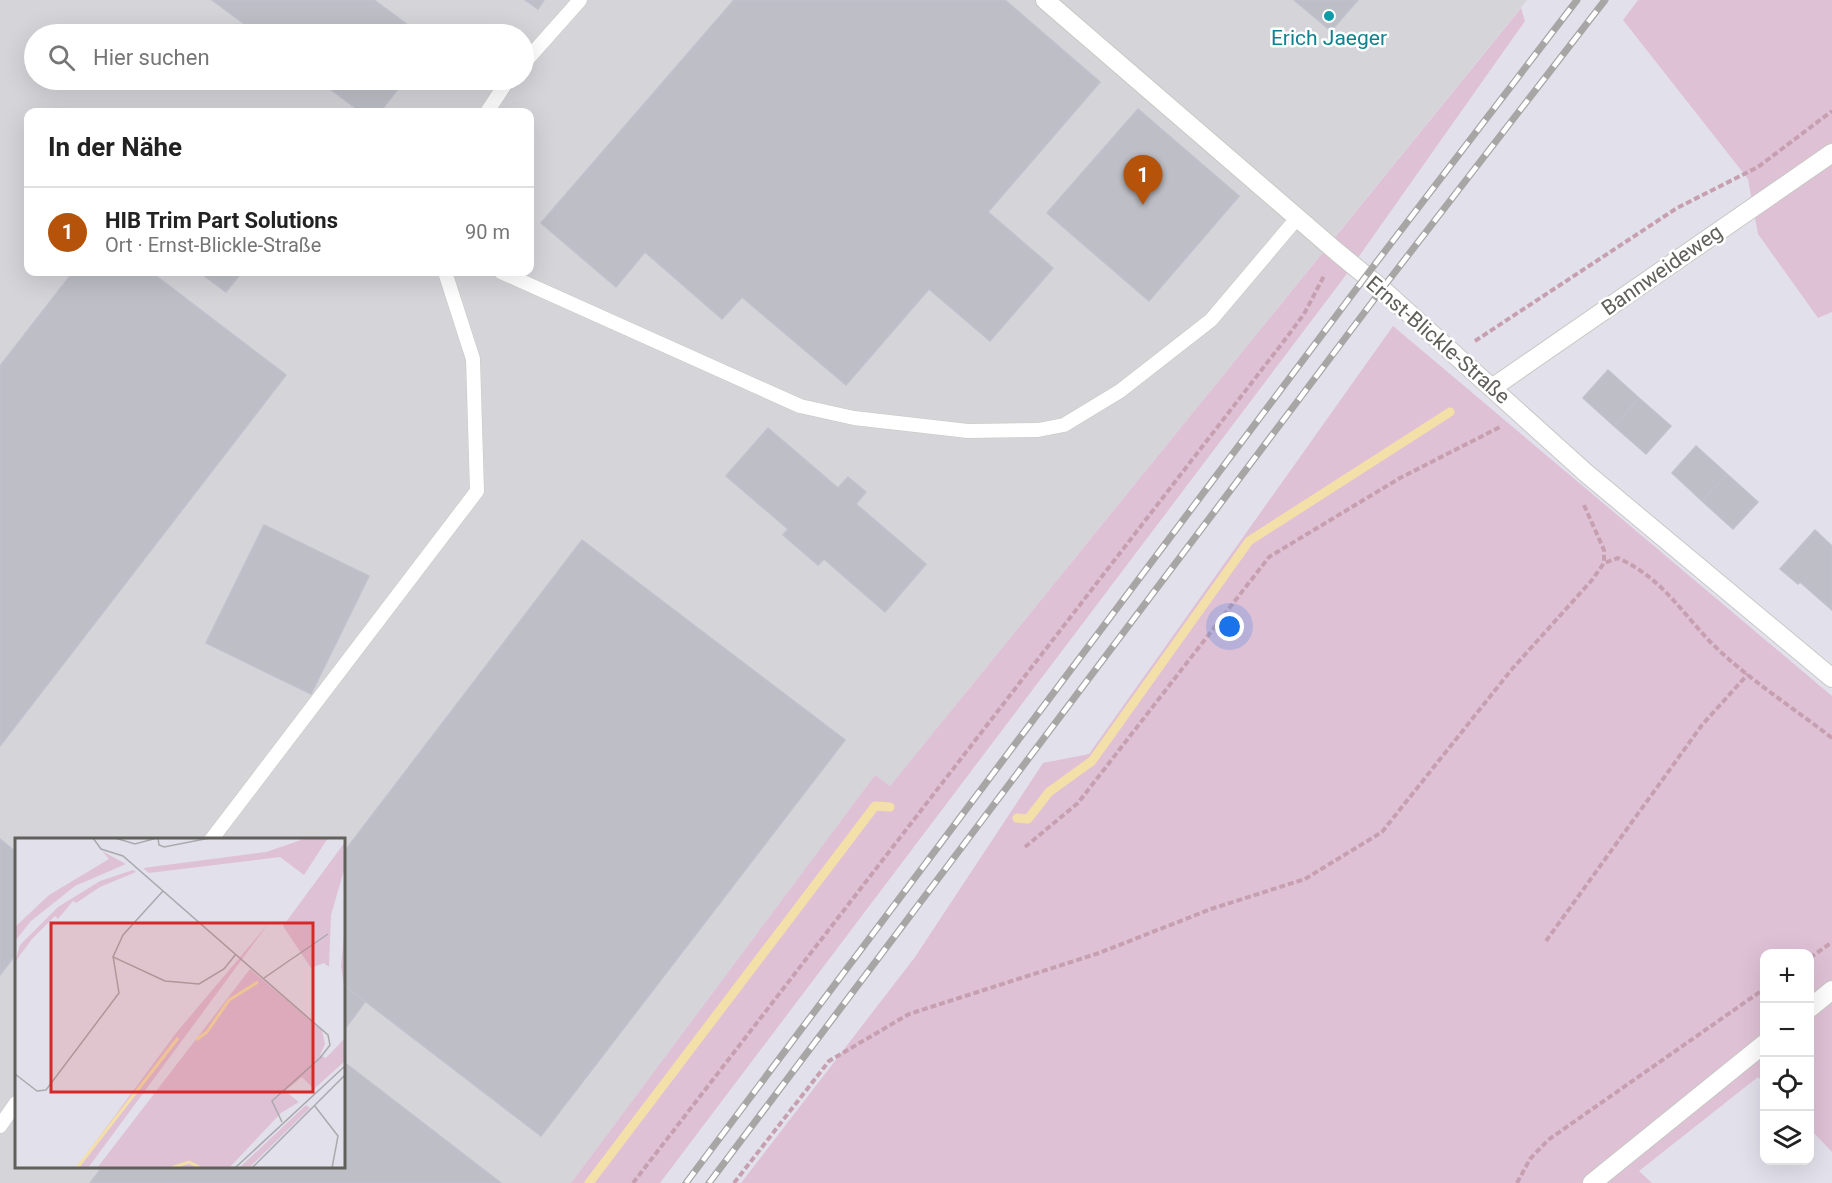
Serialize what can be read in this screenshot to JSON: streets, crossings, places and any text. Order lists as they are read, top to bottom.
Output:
{
  "streets": {
    "street": ["Bannweideweg", "Ernst-Blickle-Straße"]
  },
  "crossings": [
    ["Bannweideweg", "Ernst-Blickle-Straße"]
  ],
  "places": ["Erich Jaeger"],
  "page": {
    "search": "Hier suchen",
    "heading": "In der Nähe",
    "pins": "1",
    "list": [
      {
        "mark": "1",
        "name": "HIB Trim Part Solutions",
        "note": "Ort · Ernst-Blickle-Straße",
        "value": "90 m"
      }
    ],
    "map_buttons": ["+", "−"]
  }
}
